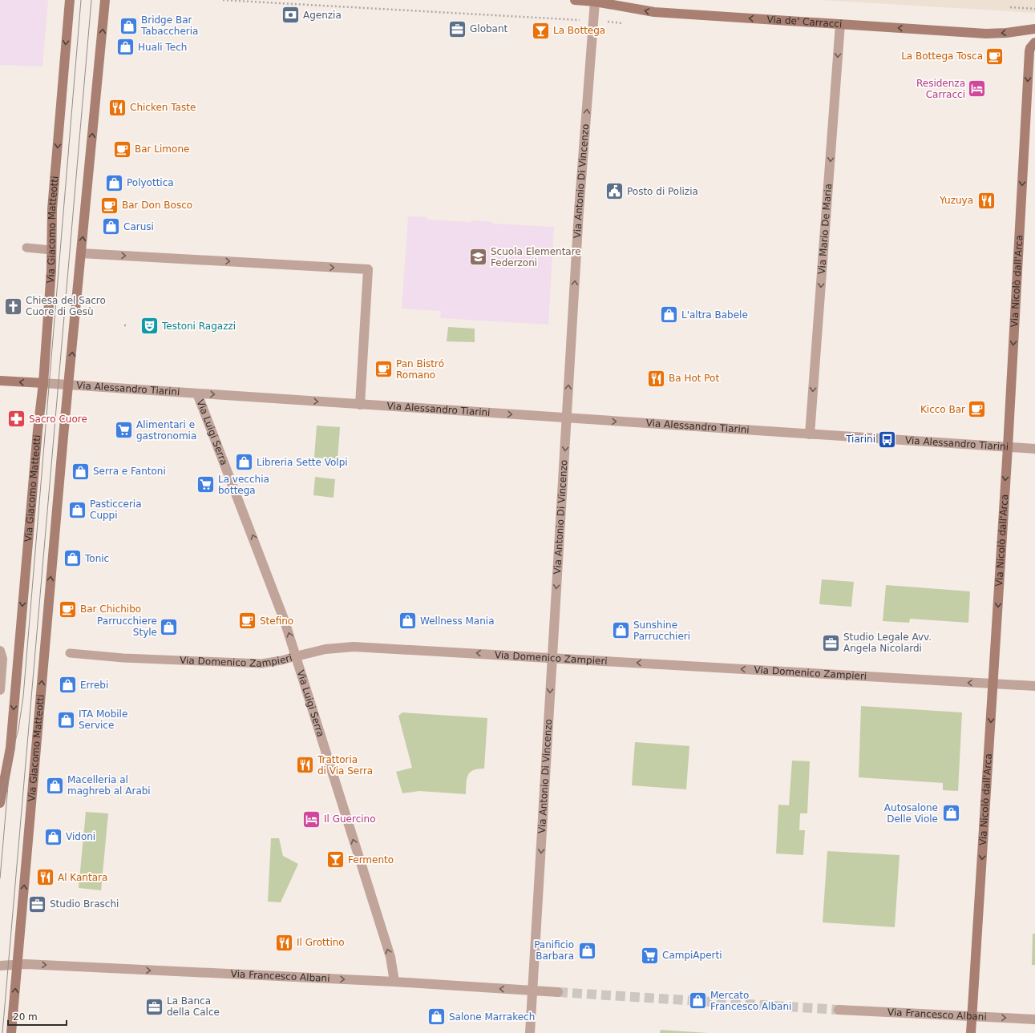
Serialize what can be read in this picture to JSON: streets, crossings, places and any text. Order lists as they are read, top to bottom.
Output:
{
  "streets": {
    "main road": ["Via de' Carracci", "Via Giacomo Matteotti", "Via Nicolò dall'Arca"],
    "street": [
      "Via Antonio Di Vincenzo",
      "Via Mario De Maria",
      "Via Alessandro Tiarini",
      "Via Luigi Serra",
      "Via Domenico Zampieri",
      "Via Francesco Albani"
    ]
  },
  "crossings": [
    ["Via de' Carracci", "Via Antonio Di Vincenzo"],
    ["Via de' Carracci", "Via Mario De Maria"],
    ["Via Antonio Di Vincenzo", "Via Alessandro Tiarini"],
    ["Via Antonio Di Vincenzo", "Via Domenico Zampieri"],
    ["Via Antonio Di Vincenzo", "Via Francesco Albani"],
    ["Via Giacomo Matteotti", "Via Alessandro Tiarini"],
    ["Via Giacomo Matteotti", "Via Francesco Albani"],
    ["Via Mario De Maria", "Via Alessandro Tiarini"],
    ["Via Nicolò dall'Arca", "Via Alessandro Tiarini"],
    ["Via Nicolò dall'Arca", "Via Domenico Zampieri"],
    ["Via Nicolò dall'Arca", "Via Francesco Albani"],
    ["Via Alessandro Tiarini", "Via Luigi Serra"],
    ["Via Luigi Serra", "Via Domenico Zampieri"],
    ["Via Luigi Serra", "Via Francesco Albani"]
  ],
  "one_way": [
    "Via de' Carracci",
    "Via Mario De Maria",
    "Via Nicolò dall'Arca",
    "Via Alessandro Tiarini",
    "Via Luigi Serra",
    "Via Domenico Zampieri"
  ],
  "places": {
    "bank": ["Agenzia"],
    "shop": [
      "Bridge Bar Tabaccheria",
      "Huali Tech",
      "Polyottica",
      "Carusi",
      "L'altra Babele",
      "Libreria Sette Volpi",
      "Serra e Fantoni",
      "Pasticceria Cuppi",
      "Tonic",
      "Wellness Mania",
      "Parrucchiere Style",
      "Sunshine Parrucchieri",
      "Errebi",
      "ITA Mobile Service",
      "Macelleria al maghreb al Arabi",
      "Autosalone Delle Viole",
      "Vidoni",
      "Panificio Barbara",
      "Mercato Francesco Albani",
      "Salone Marrakech"
    ],
    "office": [
      "Globant",
      "Studio Legale Avv. Angela Nicolardi",
      "Studio Braschi",
      "La Banca della Calce"
    ],
    "bar": ["La Bottega", "Fermento"],
    "cafe": [
      "La Bottega Tosca",
      "Bar Limone",
      "Bar Don Bosco",
      "Pan Bistró Romano",
      "Kicco Bar",
      "Bar Chichibo",
      "Stefino"
    ],
    "hotel": ["Residenza Carracci", "Il Guercino"],
    "restaurant": [
      "Chicken Taste",
      "Yuzuya",
      "Ba Hot Pot",
      "Trattoria di Via Serra",
      "Al Kantara",
      "Il Grottino"
    ],
    "public building": ["Posto di Polizia"],
    "school or university": ["Scuola Elementare Federzoni"],
    "church": ["Chiesa del Sacro Cuore di Gesù"],
    "theatre": ["Testoni Ragazzi"],
    "pharmacy": ["Sacro Cuore"],
    "supermarket": ["Alimentari e gastronomia", "La vecchia bottega", "CampiAperti"],
    "bus stop": ["Tiarini"]
  },
  "scale_bar": "20 m"
}
